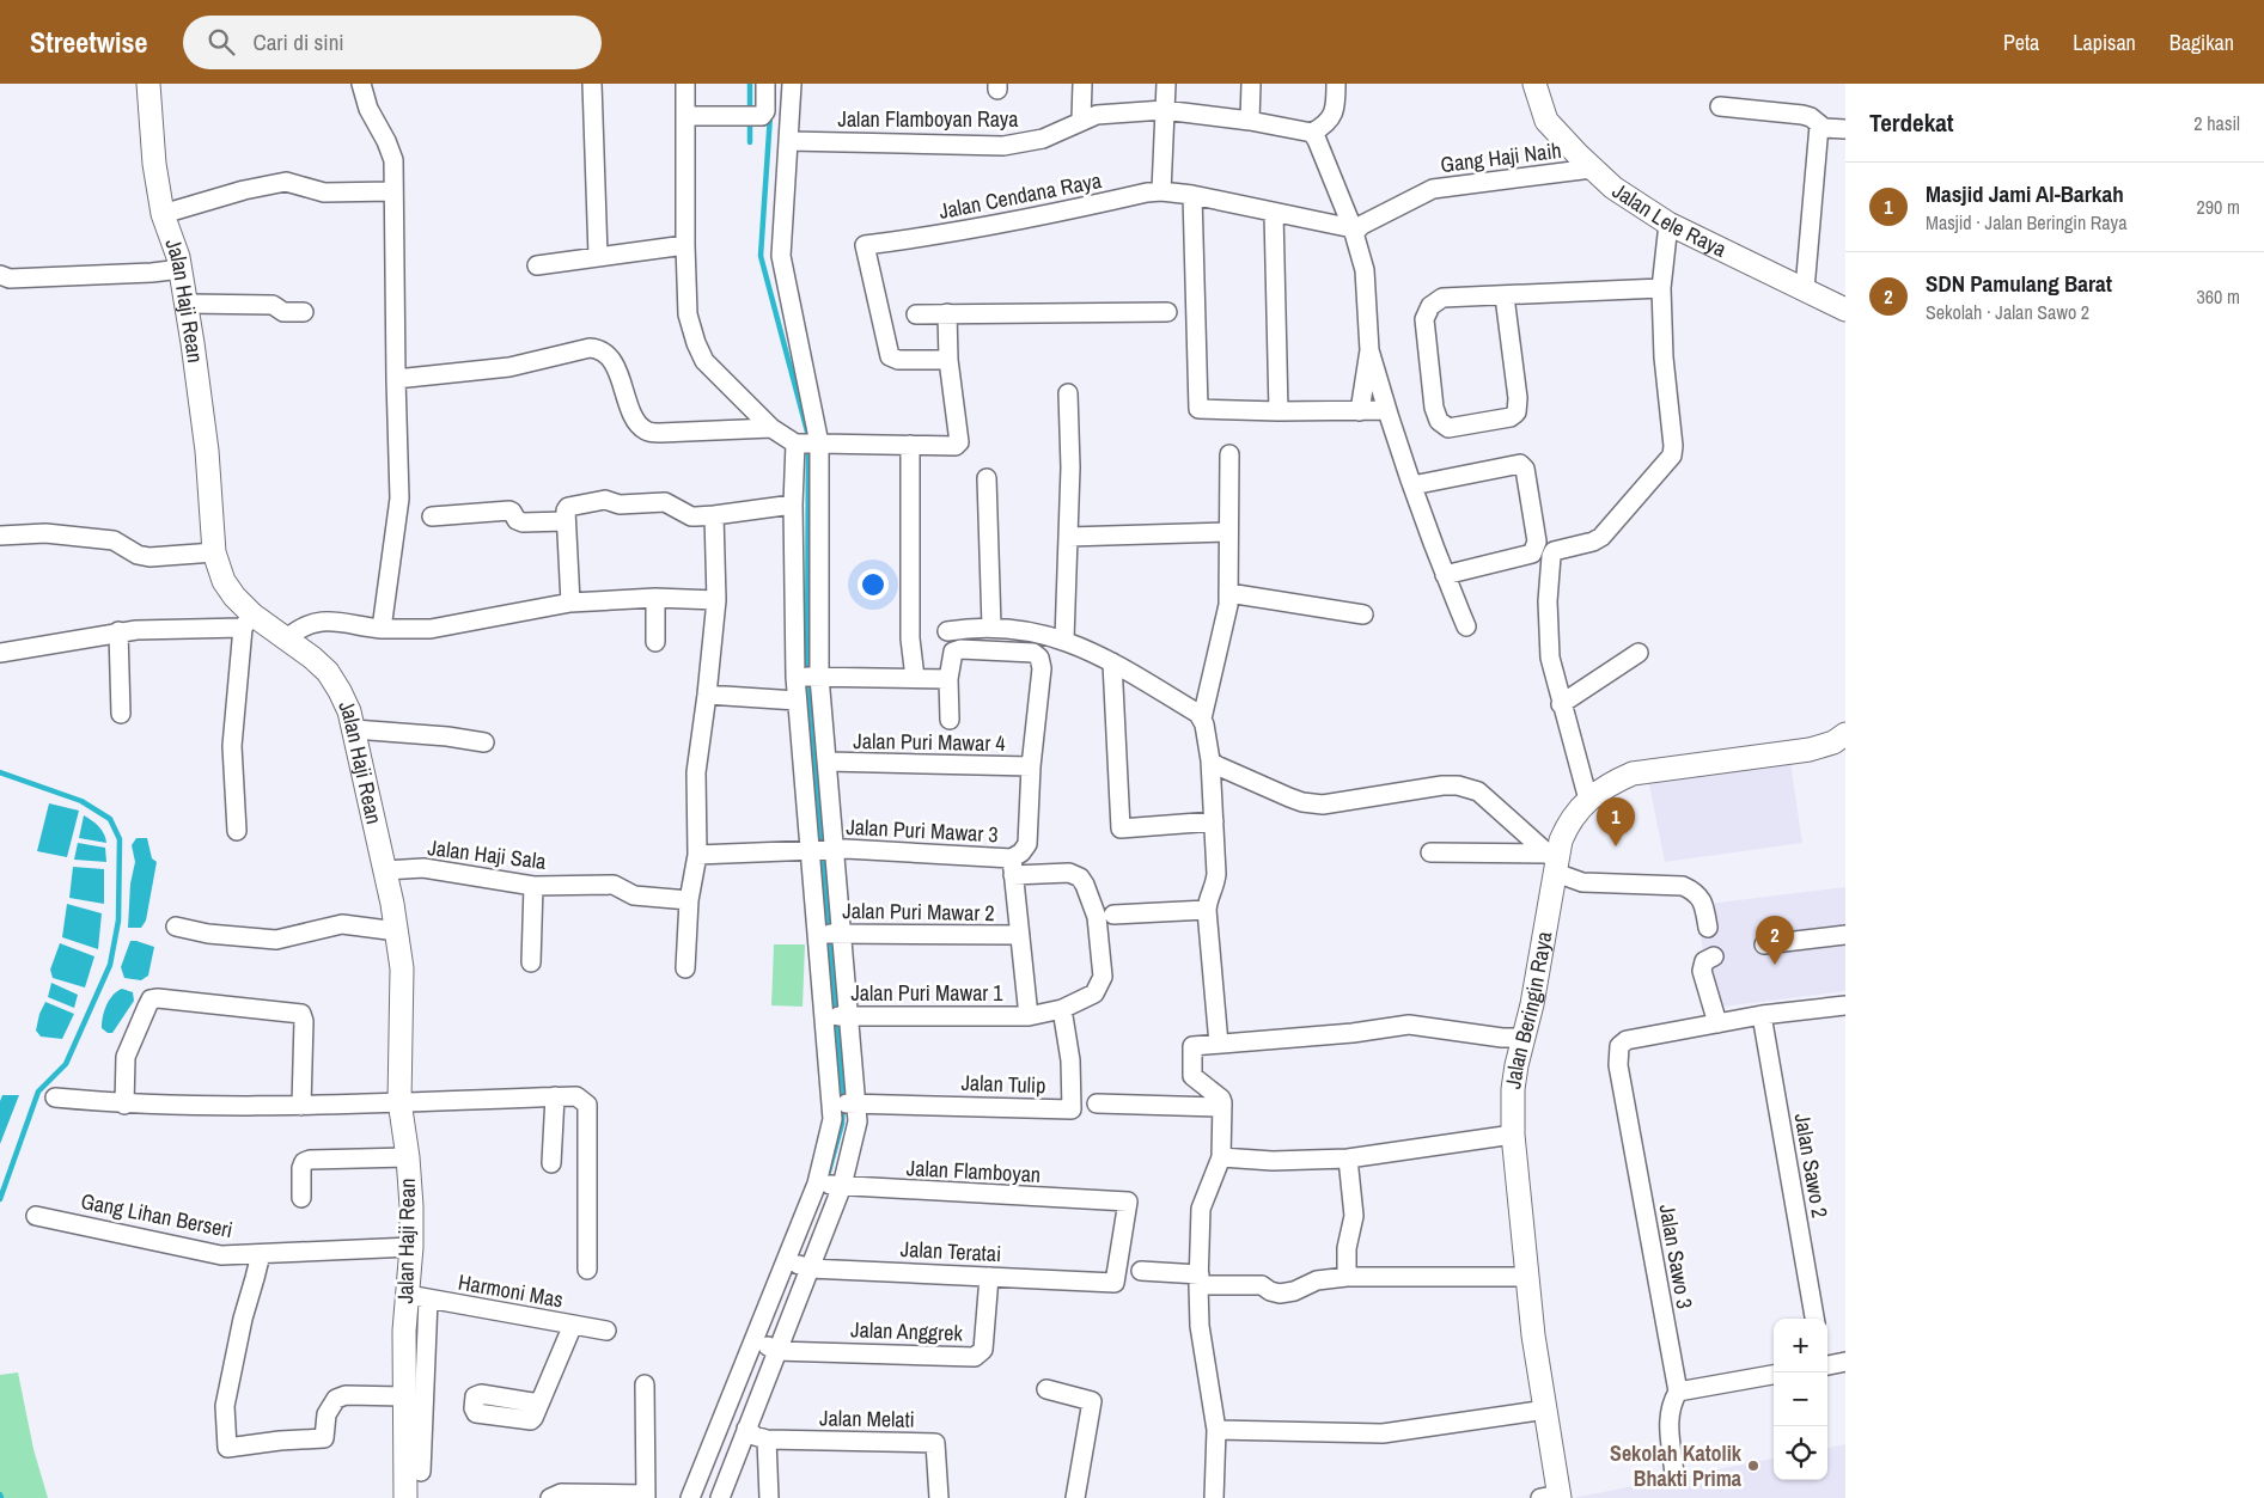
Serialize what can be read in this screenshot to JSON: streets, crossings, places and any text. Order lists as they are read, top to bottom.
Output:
{
  "streets": {
    "street": [
      "Jalan Flamboyan Raya",
      "Gang Haji Naih",
      "Jalan Cendana Raya",
      "Jalan Lele Raya",
      "Jalan Haji Rean",
      "Jalan Puri Mawar 4",
      "Jalan Puri Mawar 3",
      "Jalan Haji Sala",
      "Jalan Puri Mawar 2",
      "Jalan Puri Mawar 1",
      "Jalan Beringin Raya",
      "Jalan Tulip",
      "Jalan Sawo 2",
      "Jalan Flamboyan",
      "Gang Lihan Berseri",
      "Jalan Teratai",
      "Jalan Sawo 3",
      "Harmoni Mas",
      "Jalan Anggrek",
      "Jalan Melati"
    ]
  },
  "crossings": [
    ["Gang Haji Naih", "Jalan Cendana Raya"],
    ["Gang Haji Naih", "Jalan Lele Raya"],
    ["Jalan Haji Rean", "Jalan Haji Sala"],
    ["Jalan Haji Rean", "Gang Lihan Berseri"],
    ["Jalan Haji Rean", "Harmoni Mas"],
    ["Jalan Puri Mawar 3", "Jalan Puri Mawar 1"],
    ["Jalan Puri Mawar 3", "Jalan Tulip"],
    ["Jalan Puri Mawar 1", "Jalan Tulip"],
    ["Jalan Flamboyan", "Jalan Teratai"],
    ["Jalan Teratai", "Jalan Anggrek"]
  ],
  "places": ["Sekolah Katolik Bhakti Prima"],
  "page": {
    "header": "Streetwise",
    "search": "Cari di sini",
    "nav": ["Peta", "Lapisan", "Bagikan"],
    "heading": ["Terdekat", "2 hasil"],
    "list": [
      {
        "mark": "1",
        "name": "Masjid Jami Al-Barkah",
        "note": "Masjid · Jalan Beringin Raya",
        "value": "290 m"
      },
      {
        "mark": "2",
        "name": "SDN Pamulang Barat",
        "note": "Sekolah · Jalan Sawo 2",
        "value": "360 m"
      }
    ],
    "pins": ["1", "2"],
    "map_buttons": ["+", "−"]
  }
}
